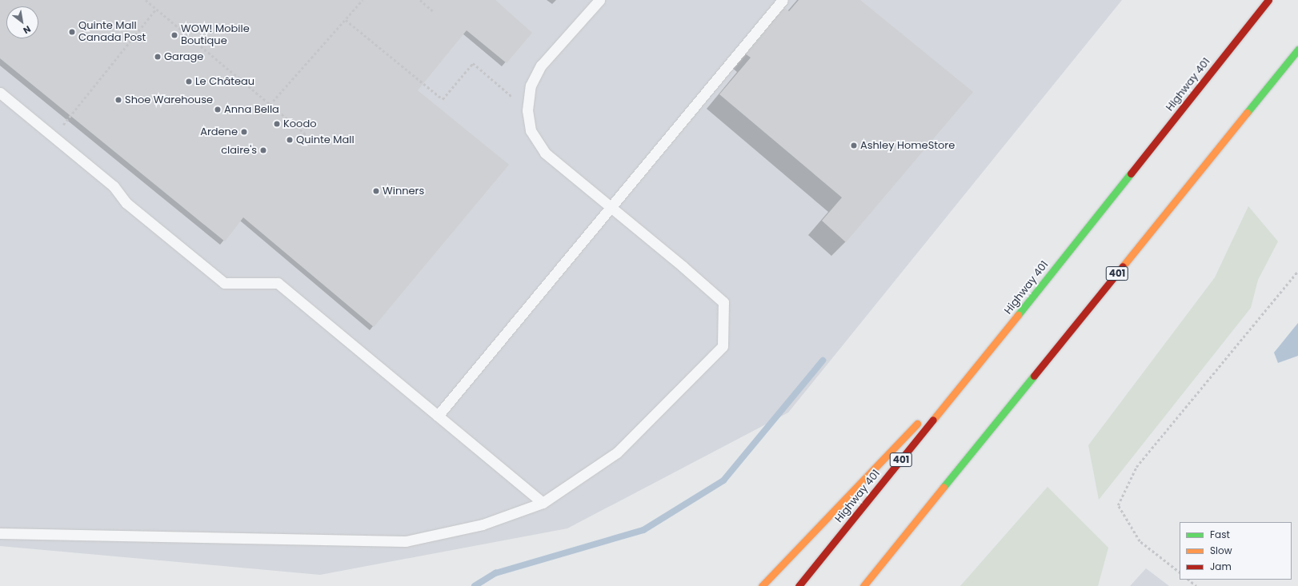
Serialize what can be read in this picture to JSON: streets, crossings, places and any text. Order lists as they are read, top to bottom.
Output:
{
  "streets": {
    "highway": ["Highway 401", "401"]
  },
  "places": [
    "Quinte Mall Canada Post",
    "WOW! Mobile Boutique",
    "Garage",
    "Le Château",
    "Shoe Warehouse",
    "Anna Bella",
    "Koodo",
    "Ardene",
    "Quinte Mall",
    "Ashley HomeStore",
    "claire's",
    "Winners"
  ],
  "legend": ["Fast", "Slow", "Jam"],
  "north": "bottom right"
}
